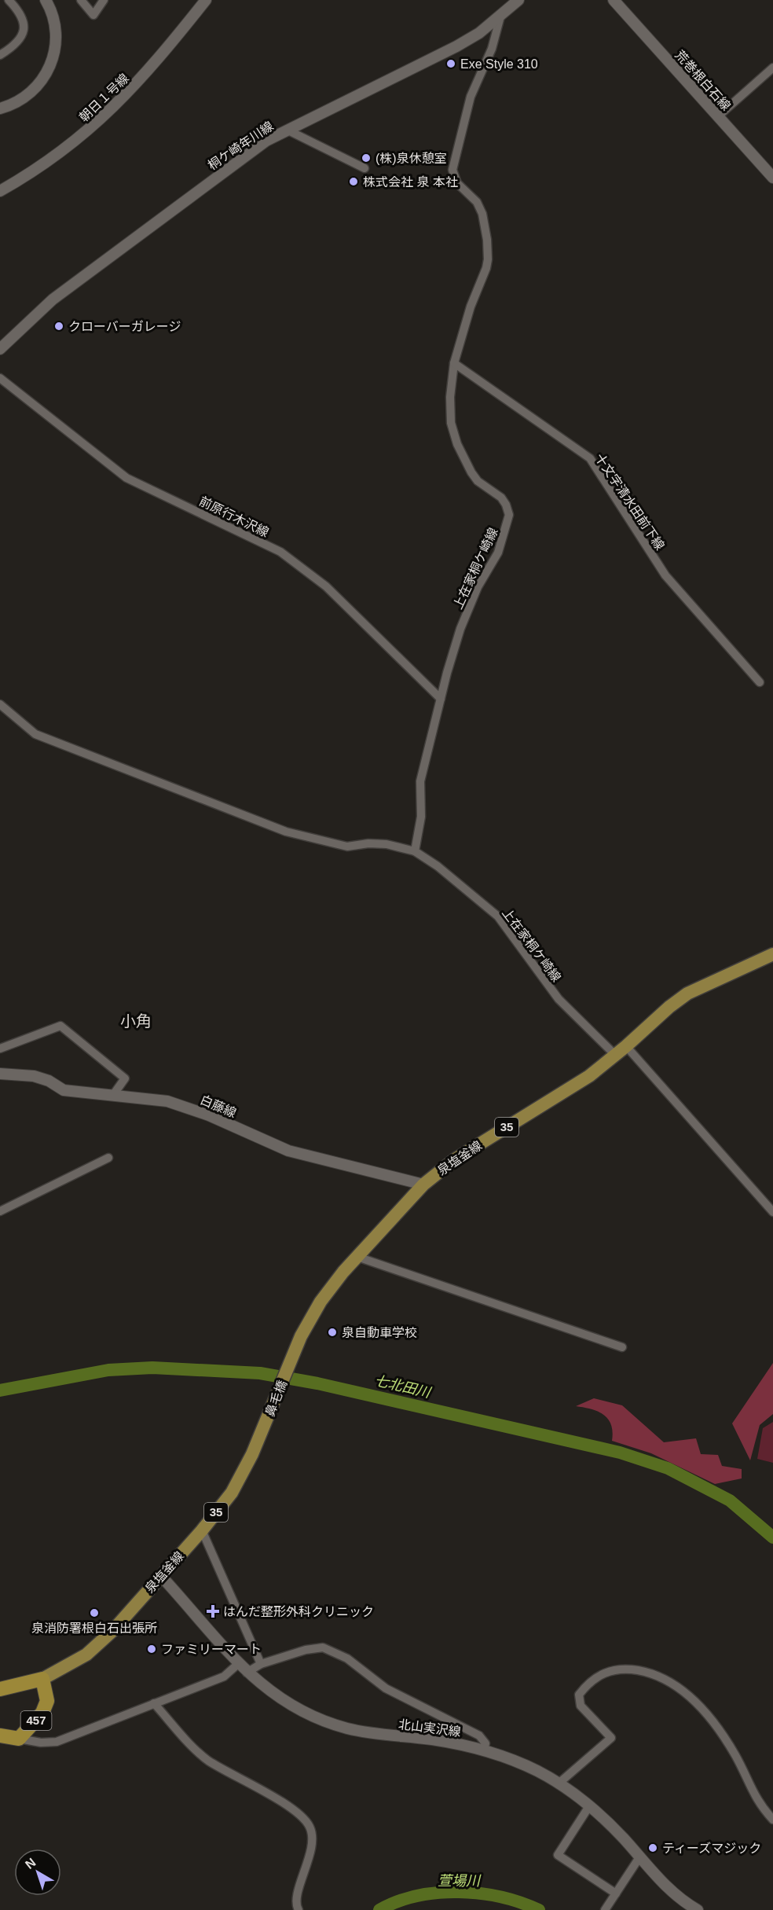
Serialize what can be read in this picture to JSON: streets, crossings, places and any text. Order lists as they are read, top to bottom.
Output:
{
  "streets": {
    "highway": ["457"],
    "main road": ["35", "泉塩釜線", "鼻毛橋"],
    "street": [
      "荒巻根白石線",
      "朝日１号線",
      "桐ケ崎年川線",
      "十文字清水田前下線",
      "前原行木沢線",
      "上在家桐ケ崎線",
      "白藤線",
      "北山実沢線"
    ]
  },
  "crossings": [
    ["桐ケ崎年川線", "上在家桐ケ崎線"],
    ["十文字清水田前下線", "上在家桐ケ崎線"],
    ["前原行木沢線", "上在家桐ケ崎線"],
    ["上在家桐ケ崎線", "泉塩釜線"],
    ["白藤線", "泉塩釜線"],
    ["泉塩釜線", "鼻毛橋"],
    ["泉塩釜線", "457"],
    ["泉塩釜線", "北山実沢線"]
  ],
  "districts": ["小角"],
  "water": ["七北田川", "萱場川"],
  "places": {
    "other": [
      "Exe Style 310",
      "(株)泉休憩室",
      "株式会社 泉 本社",
      "クローバーガレージ",
      "泉自動車学校",
      "泉消防署根白石出張所",
      "ファミリーマート",
      "ティーズマジック"
    ],
    "health": ["はんだ整形外科クリニック"]
  },
  "north": "top left"
}
